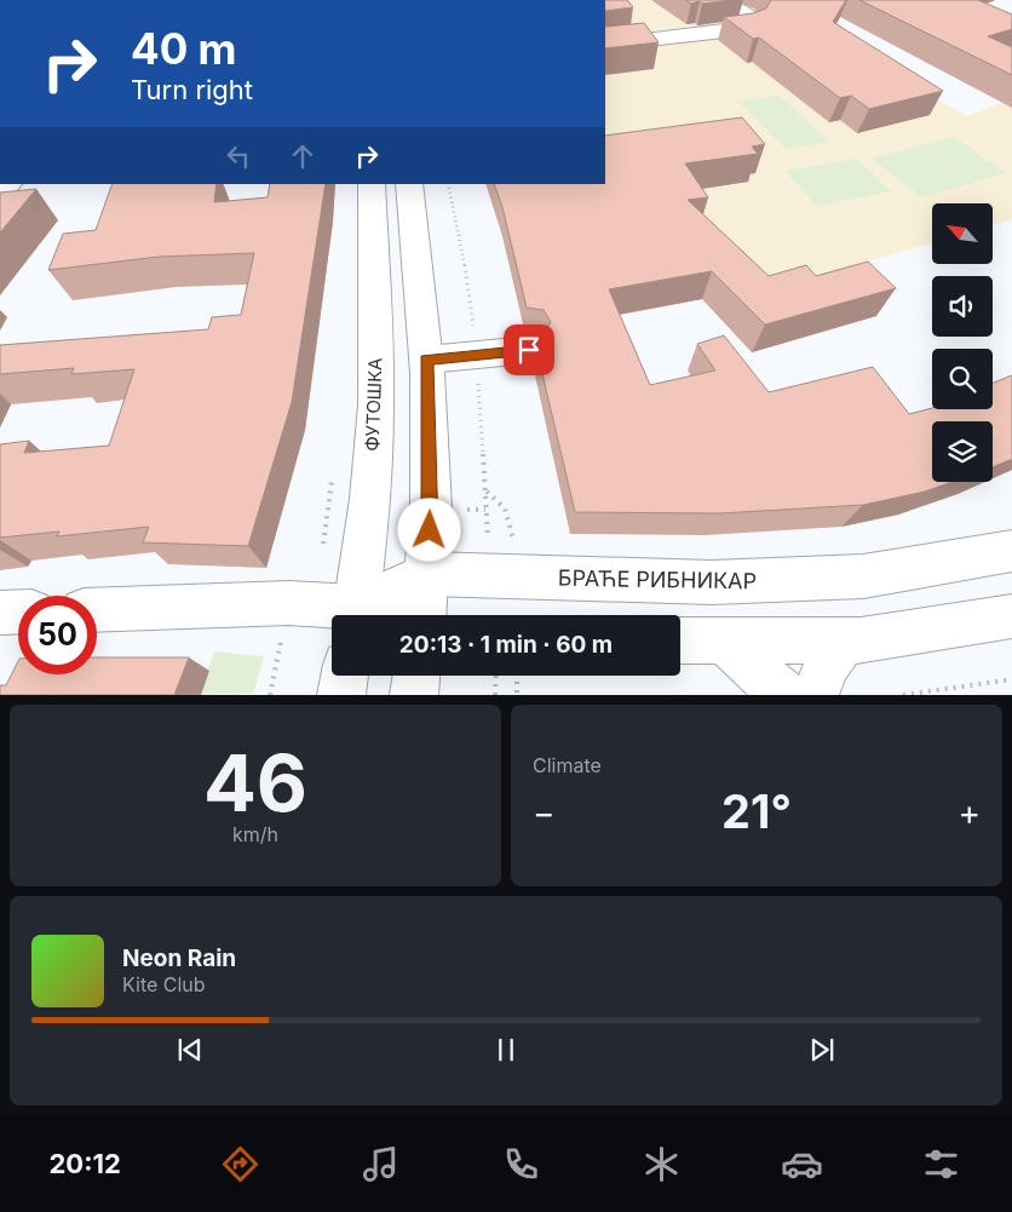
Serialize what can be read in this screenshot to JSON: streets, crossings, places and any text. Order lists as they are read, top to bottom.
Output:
{
  "streets": {
    "street": ["ФУТОШКА", "БРАЋЕ РИБНИКАР"]
  },
  "north": "top left",
  "page": {
    "turn": ["40 m", "Turn right"],
    "limit": "50",
    "trip": "20:13 · 1 min · 60 m",
    "tile": [
      ["46", "km/h"],
      "Climate"
    ],
    "heat": ["−", "21°", "+"],
    "song": ["Neon Rain", "Kite Club"],
    "tabs": "20:12"
  }
}
